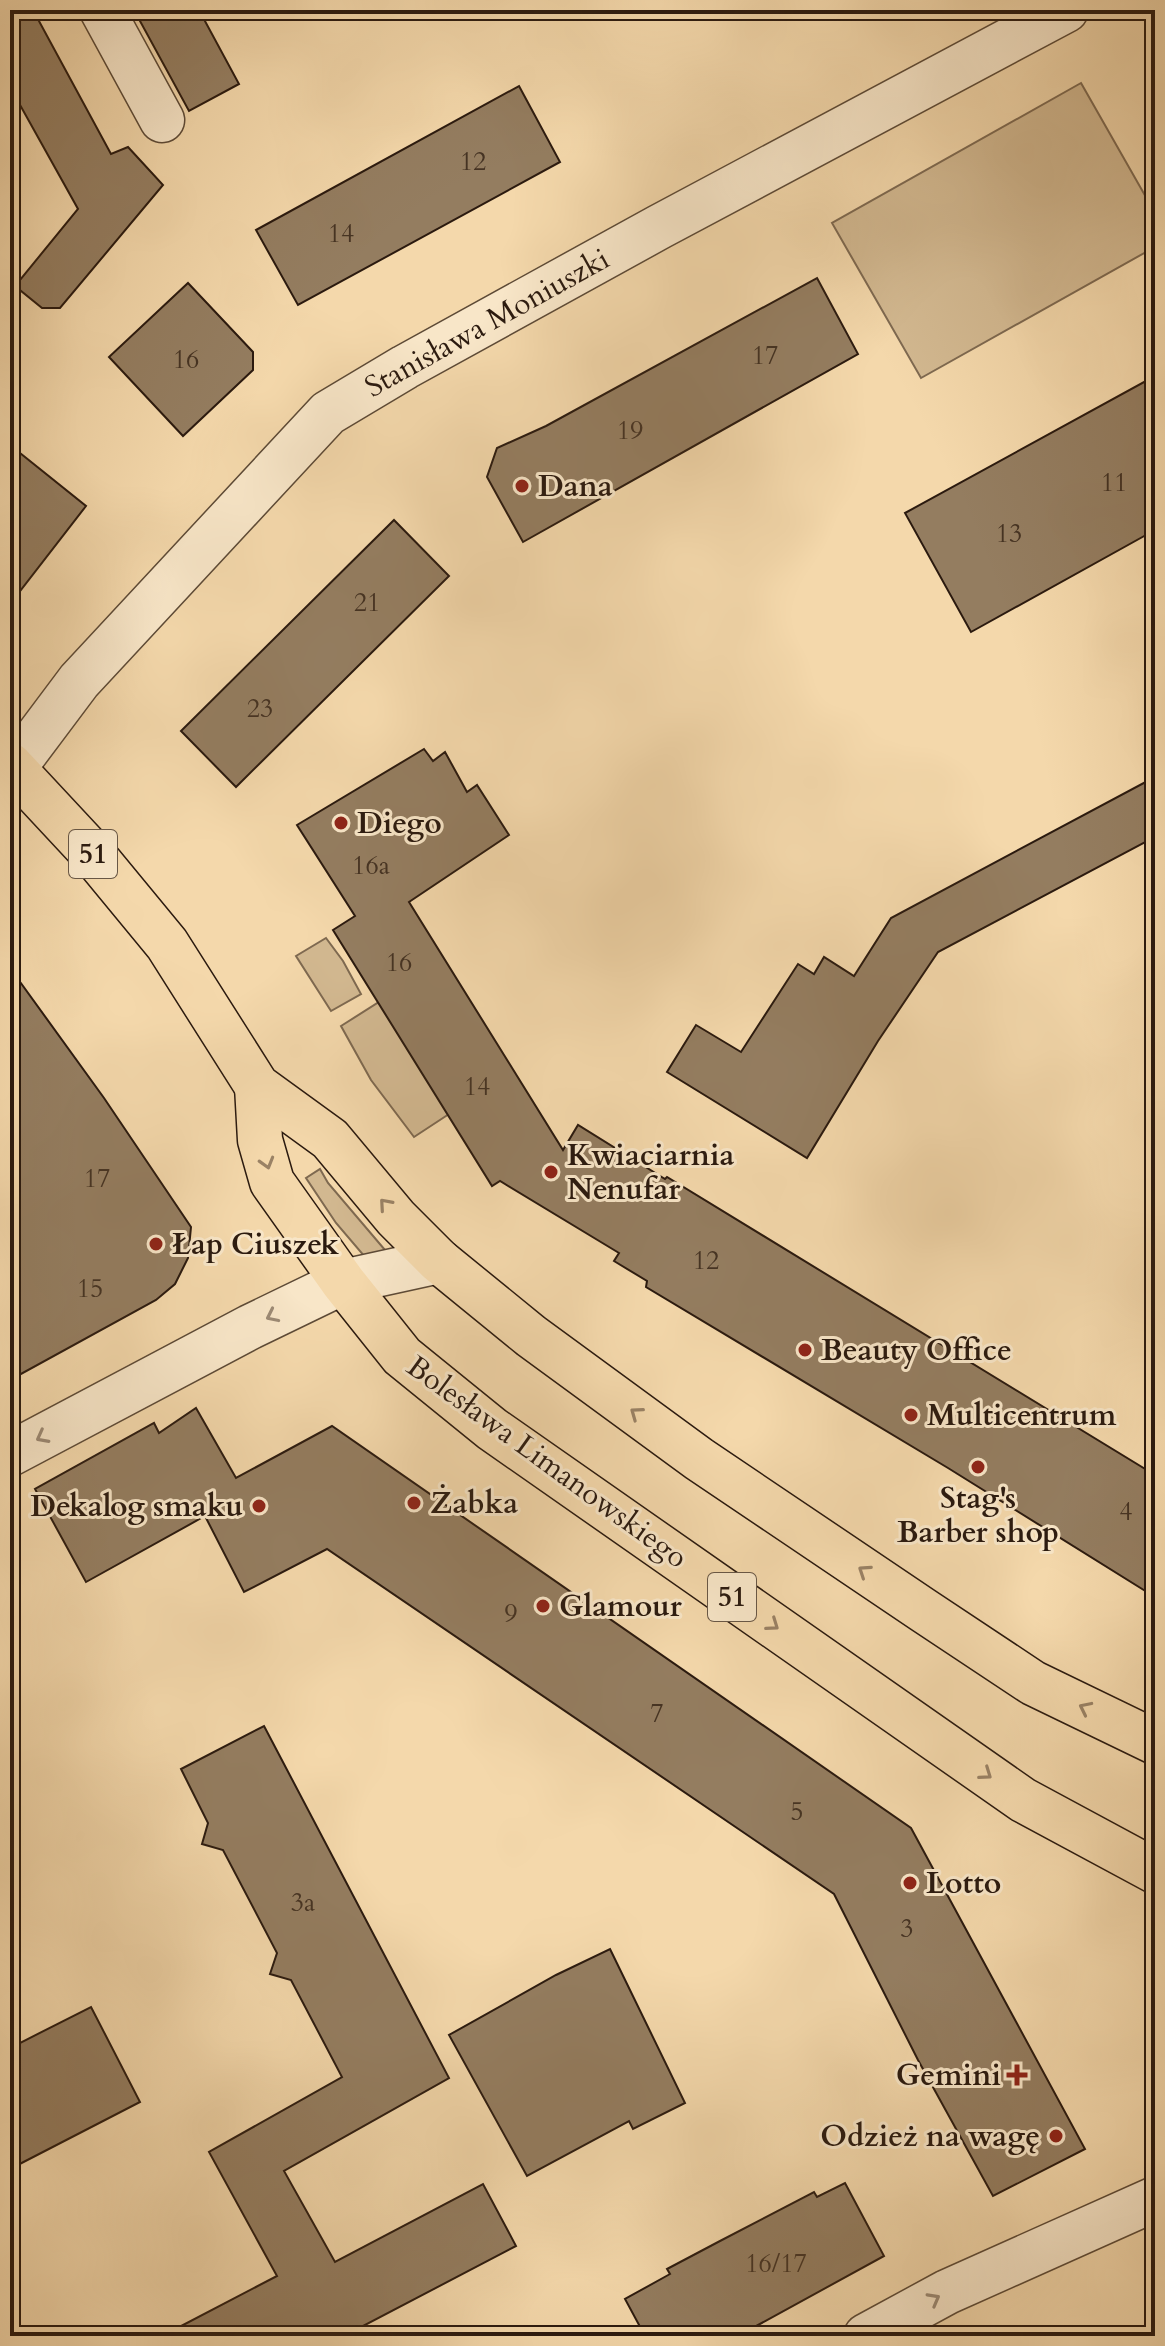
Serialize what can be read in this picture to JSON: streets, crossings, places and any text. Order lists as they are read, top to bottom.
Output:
{
  "streets": {
    "main road": ["51", "Bolesława Limanowskiego"],
    "street": ["Stanisława Moniuszki"]
  },
  "crossings": [
    ["Stanisława Moniuszki", "Bolesława Limanowskiego"]
  ],
  "places": {
    "other": [
      "Dana",
      "Diego",
      "Kwiaciarnia Nenufar",
      "Łap Ciuszek",
      "Beauty Office",
      "Multicentrum",
      "Stag's Barber shop",
      "Żabka",
      "Dekalog smaku",
      "Glamour",
      "Lotto",
      "Odzież na wagę"
    ],
    "health": ["Gemini"]
  },
  "house_numbers": [
    "12",
    "14",
    "17",
    "16",
    "19",
    "11",
    "13",
    "21",
    "23",
    "16a",
    "16",
    "14",
    "17",
    "12",
    "15",
    "4",
    "9",
    "7",
    "5",
    "3a",
    "3",
    "16/17"
  ]
}
